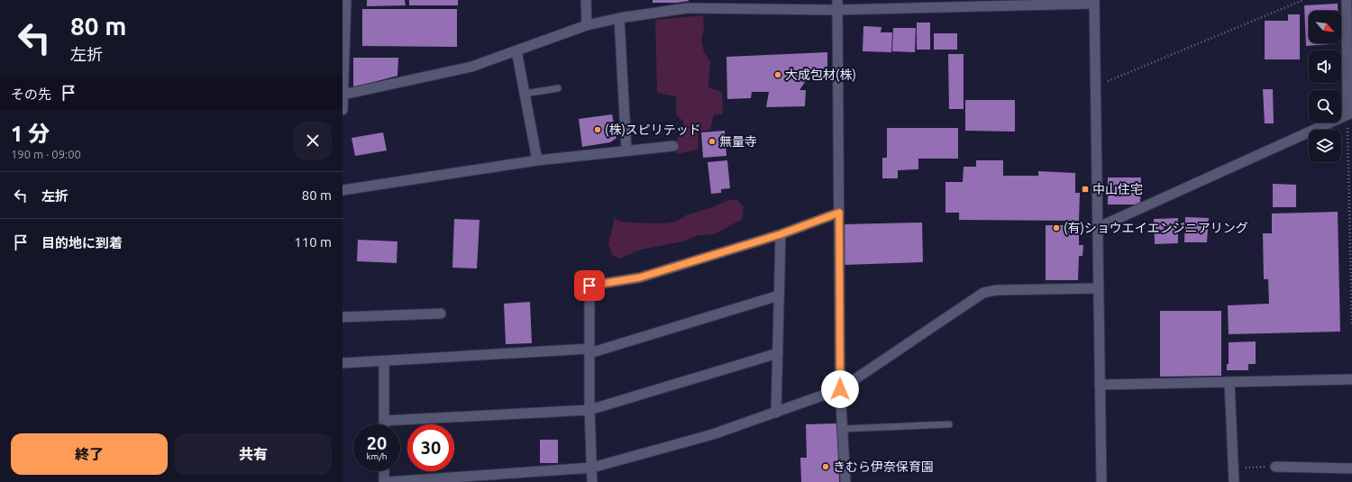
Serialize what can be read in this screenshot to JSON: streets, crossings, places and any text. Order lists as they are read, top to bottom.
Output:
{
  "places": {
    "other": [
      "大成包材(株)",
      "(株)スピリテッド",
      "無量寺",
      "(有)ショウエイエンジニアリング",
      "きむら伊奈保育園"
    ],
    "transit": ["中山住宅"]
  },
  "north": "bottom right",
  "page": {
    "turn": ["80 m", "左折"],
    "then": "その先",
    "heading": ["1 分", "190 m · 09:00"],
    "list": [
      {
        "name": "左折",
        "value": "80 m"
      },
      {
        "name": "目的地に到着",
        "value": "110 m"
      }
    ],
    "speed": "20 km/h",
    "limit": "30",
    "buttons": ["終了", "共有"]
  }
}
